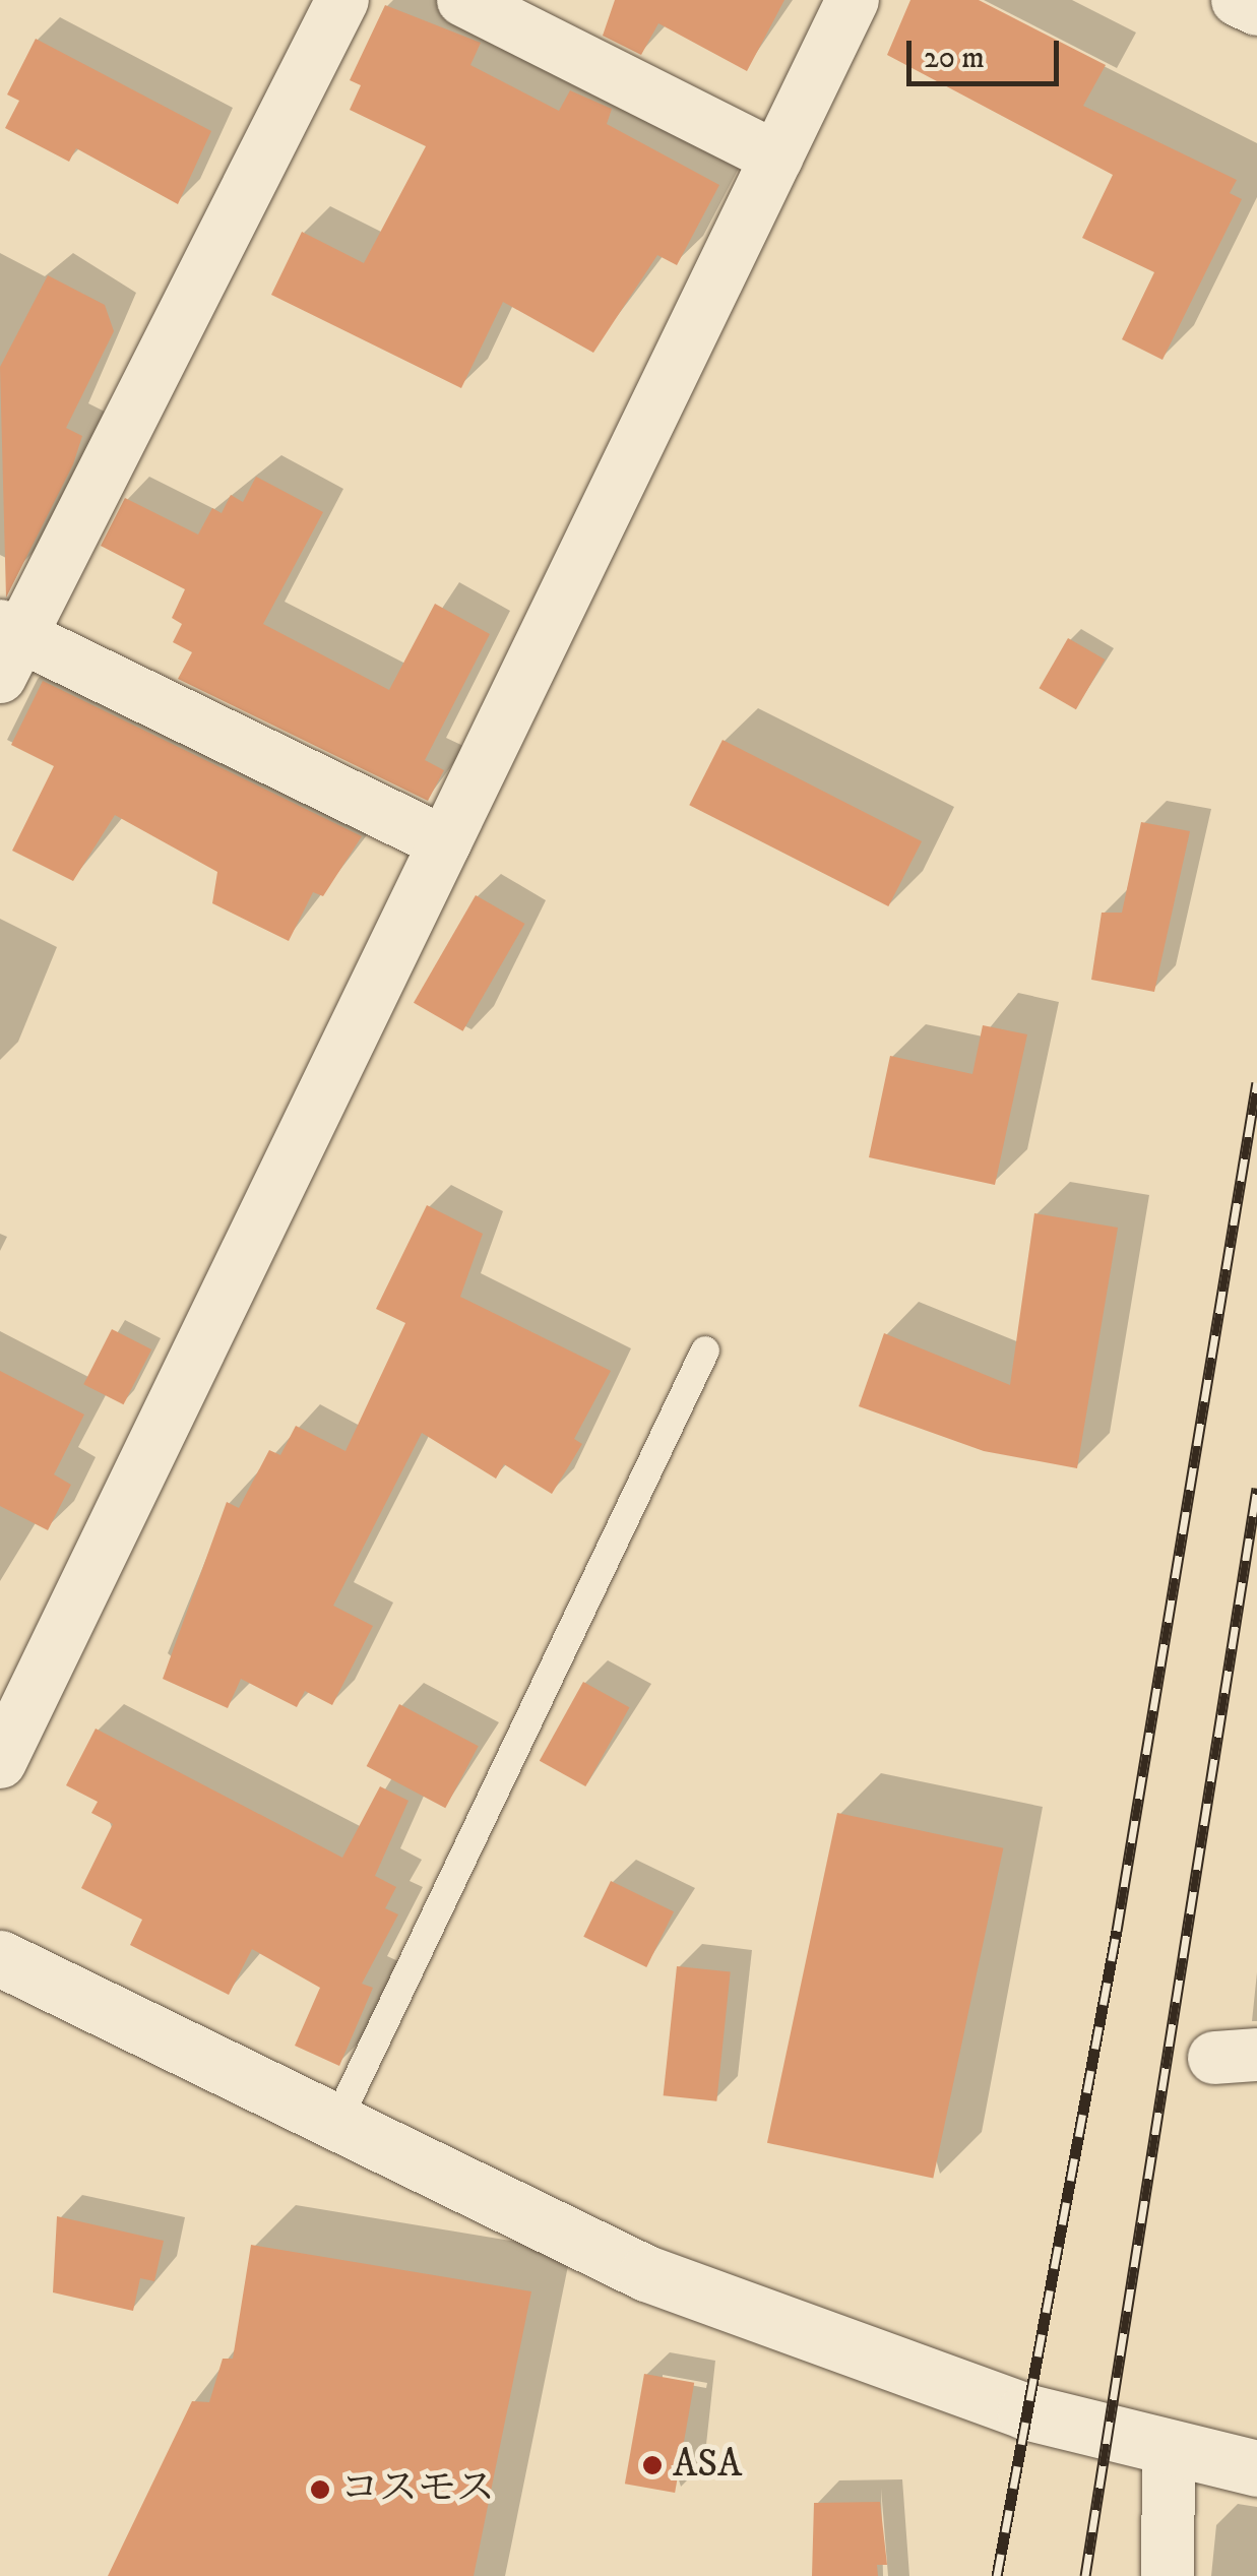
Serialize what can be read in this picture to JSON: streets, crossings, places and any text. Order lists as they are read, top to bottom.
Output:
{
  "places": ["ASA", "コスモス"],
  "scale_bar": "20 m"
}
